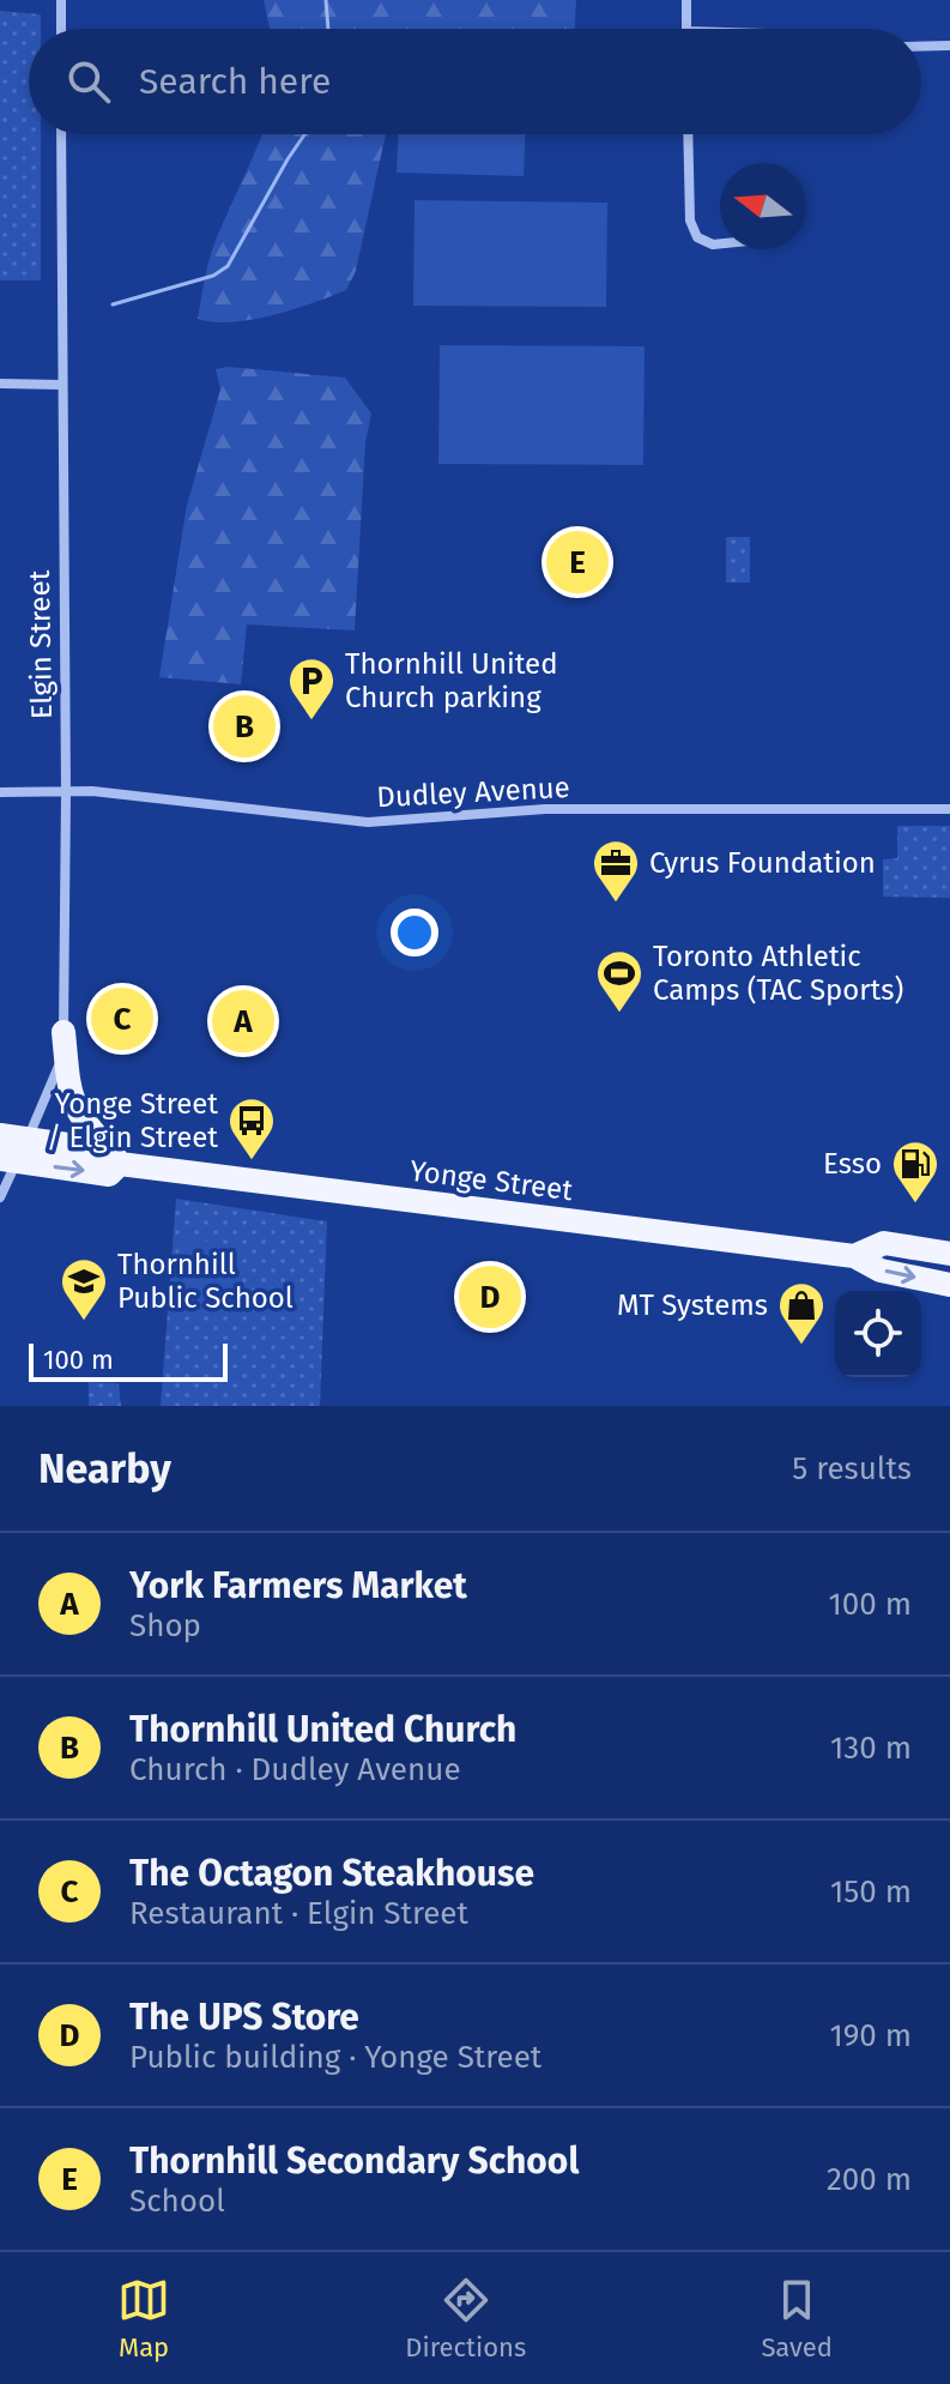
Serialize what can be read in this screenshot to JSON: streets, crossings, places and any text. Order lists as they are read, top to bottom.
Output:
{
  "streets": {
    "main road": ["Yonge Street"],
    "street": ["Elgin Street", "Dudley Avenue"]
  },
  "crossings": [
    ["Elgin Street", "Dudley Avenue"],
    ["Elgin Street", "Yonge Street"]
  ],
  "places": {
    "parking": ["Thornhill United Church parking"],
    "office": ["Cyrus Foundation"],
    "sports": ["Toronto Athletic Camps (TAC Sports)"],
    "bus stop": ["Yonge Street / Elgin Street"],
    "fuel station": ["Esso"],
    "school or university": ["Thornhill Public School"],
    "shop": ["MT Systems"]
  },
  "scale_bar": "100 m",
  "north": "left",
  "page": {
    "search": "Search here",
    "pins": [
      "E",
      "B",
      "C",
      "A",
      "D"
    ],
    "scale": "100 m",
    "heading": ["Nearby", "5 results"],
    "list": [
      {
        "mark": "A",
        "name": "York Farmers Market",
        "note": "Shop",
        "value": "100 m"
      },
      {
        "mark": "B",
        "name": "Thornhill United Church",
        "note": "Church · Dudley Avenue",
        "value": "130 m"
      },
      {
        "mark": "C",
        "name": "The Octagon Steakhouse",
        "note": "Restaurant · Elgin Street",
        "value": "150 m"
      },
      {
        "mark": "D",
        "name": "The UPS Store",
        "note": "Public building · Yonge Street",
        "value": "190 m"
      },
      {
        "mark": "E",
        "name": "Thornhill Secondary School",
        "note": "School",
        "value": "200 m"
      }
    ],
    "nav": ["Map", "Directions", "Saved"]
  }
}
